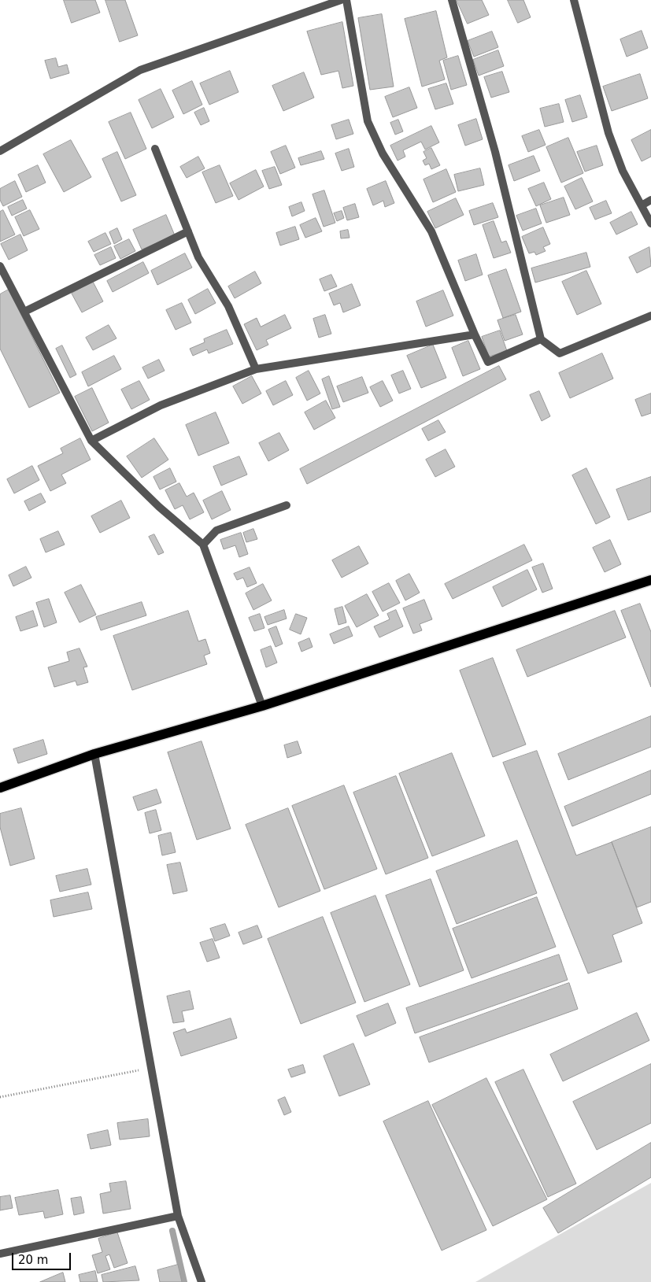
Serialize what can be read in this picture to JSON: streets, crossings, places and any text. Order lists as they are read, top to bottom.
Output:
{
  "scale_bar": "20 m"
}
